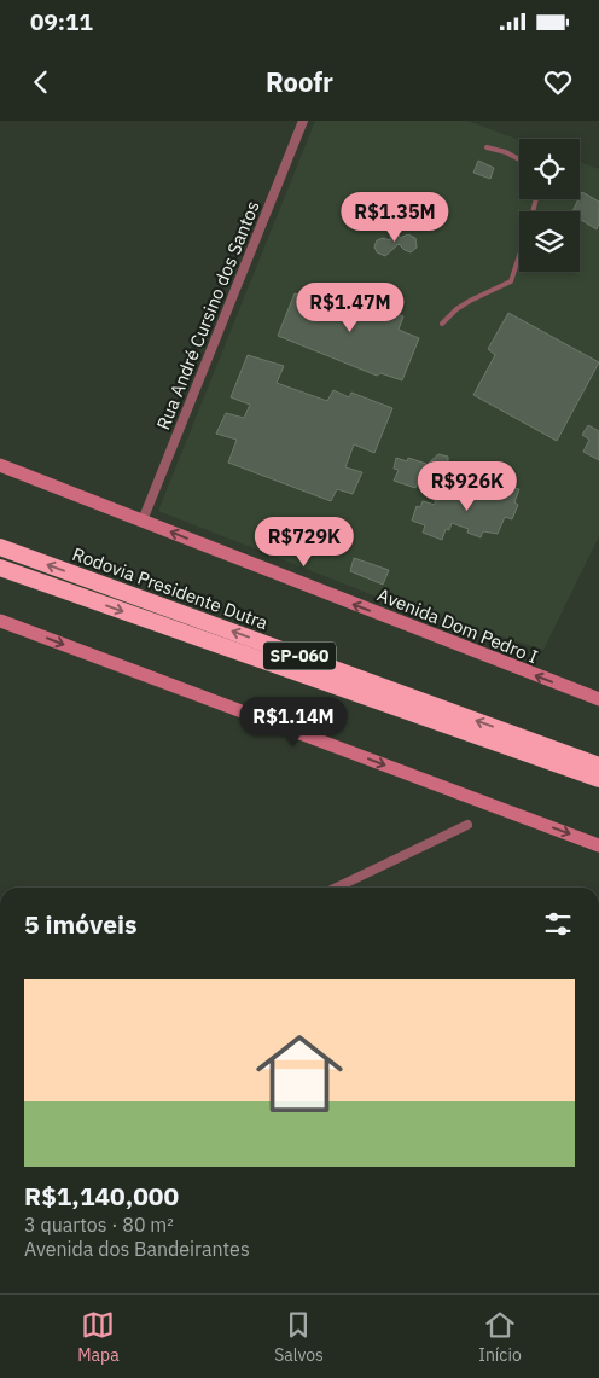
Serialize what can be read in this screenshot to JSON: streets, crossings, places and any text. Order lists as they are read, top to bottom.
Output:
{
  "streets": {
    "highway": ["Rodovia Presidente Dutra", "SP-060"],
    "main road": ["Avenida Dom Pedro I"],
    "street": ["Rua André Cursino dos Santos"]
  },
  "crossings": [
    ["Rua André Cursino dos Santos", "Avenida Dom Pedro I"]
  ],
  "one_way": ["Avenida Dom Pedro I"],
  "page": {
    "status": "09:11",
    "header": "Roofr",
    "price": [
      "R$1.35M",
      "R$1.47M",
      "R$926K",
      "R$729K",
      "R$1.14M"
    ],
    "heading": "5 imóveis",
    "list": [
      {
        "name": "R$1,140,000",
        "note": "3 quartos · 80 m² · Avenida dos Bandeirantes"
      }
    ],
    "tabs": ["Mapa", "Salvos", "Início"]
  }
}
